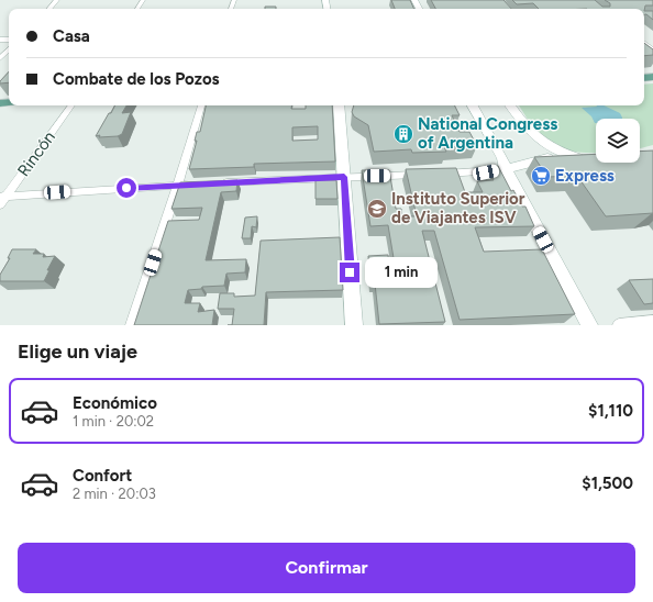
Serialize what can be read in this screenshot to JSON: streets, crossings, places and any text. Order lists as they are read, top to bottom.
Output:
{
  "streets": {
    "street": ["Rincón"]
  },
  "places": {
    "building": ["National Congress of Argentina"],
    "supermarket": ["Express"],
    "school or university": ["Instituto Superior de Viajantes ISV"]
  },
  "page": {
    "banner": ["Casa", "Combate de los Pozos"],
    "bubble": "1 min",
    "heading": "Elige un viaje",
    "list": [
      {
        "name": "Económico",
        "note": "1 min · 20:02",
        "value": "$1,110"
      },
      {
        "name": "Confort",
        "note": "2 min · 20:03",
        "value": "$1,500"
      }
    ],
    "buttons": "Confirmar"
  }
}
